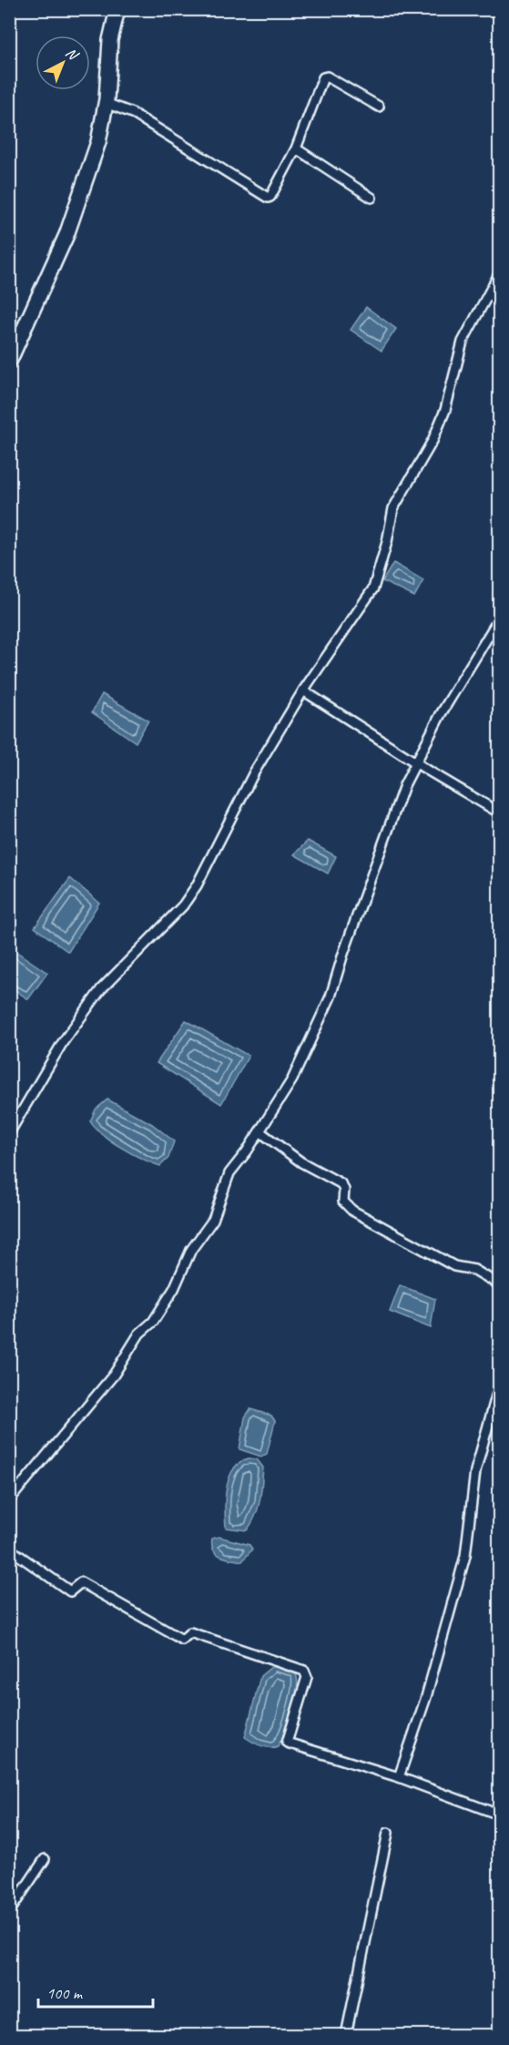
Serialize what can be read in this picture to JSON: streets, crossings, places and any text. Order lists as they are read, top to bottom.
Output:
{
  "scale_bar": "100 m",
  "north": "top right"
}
